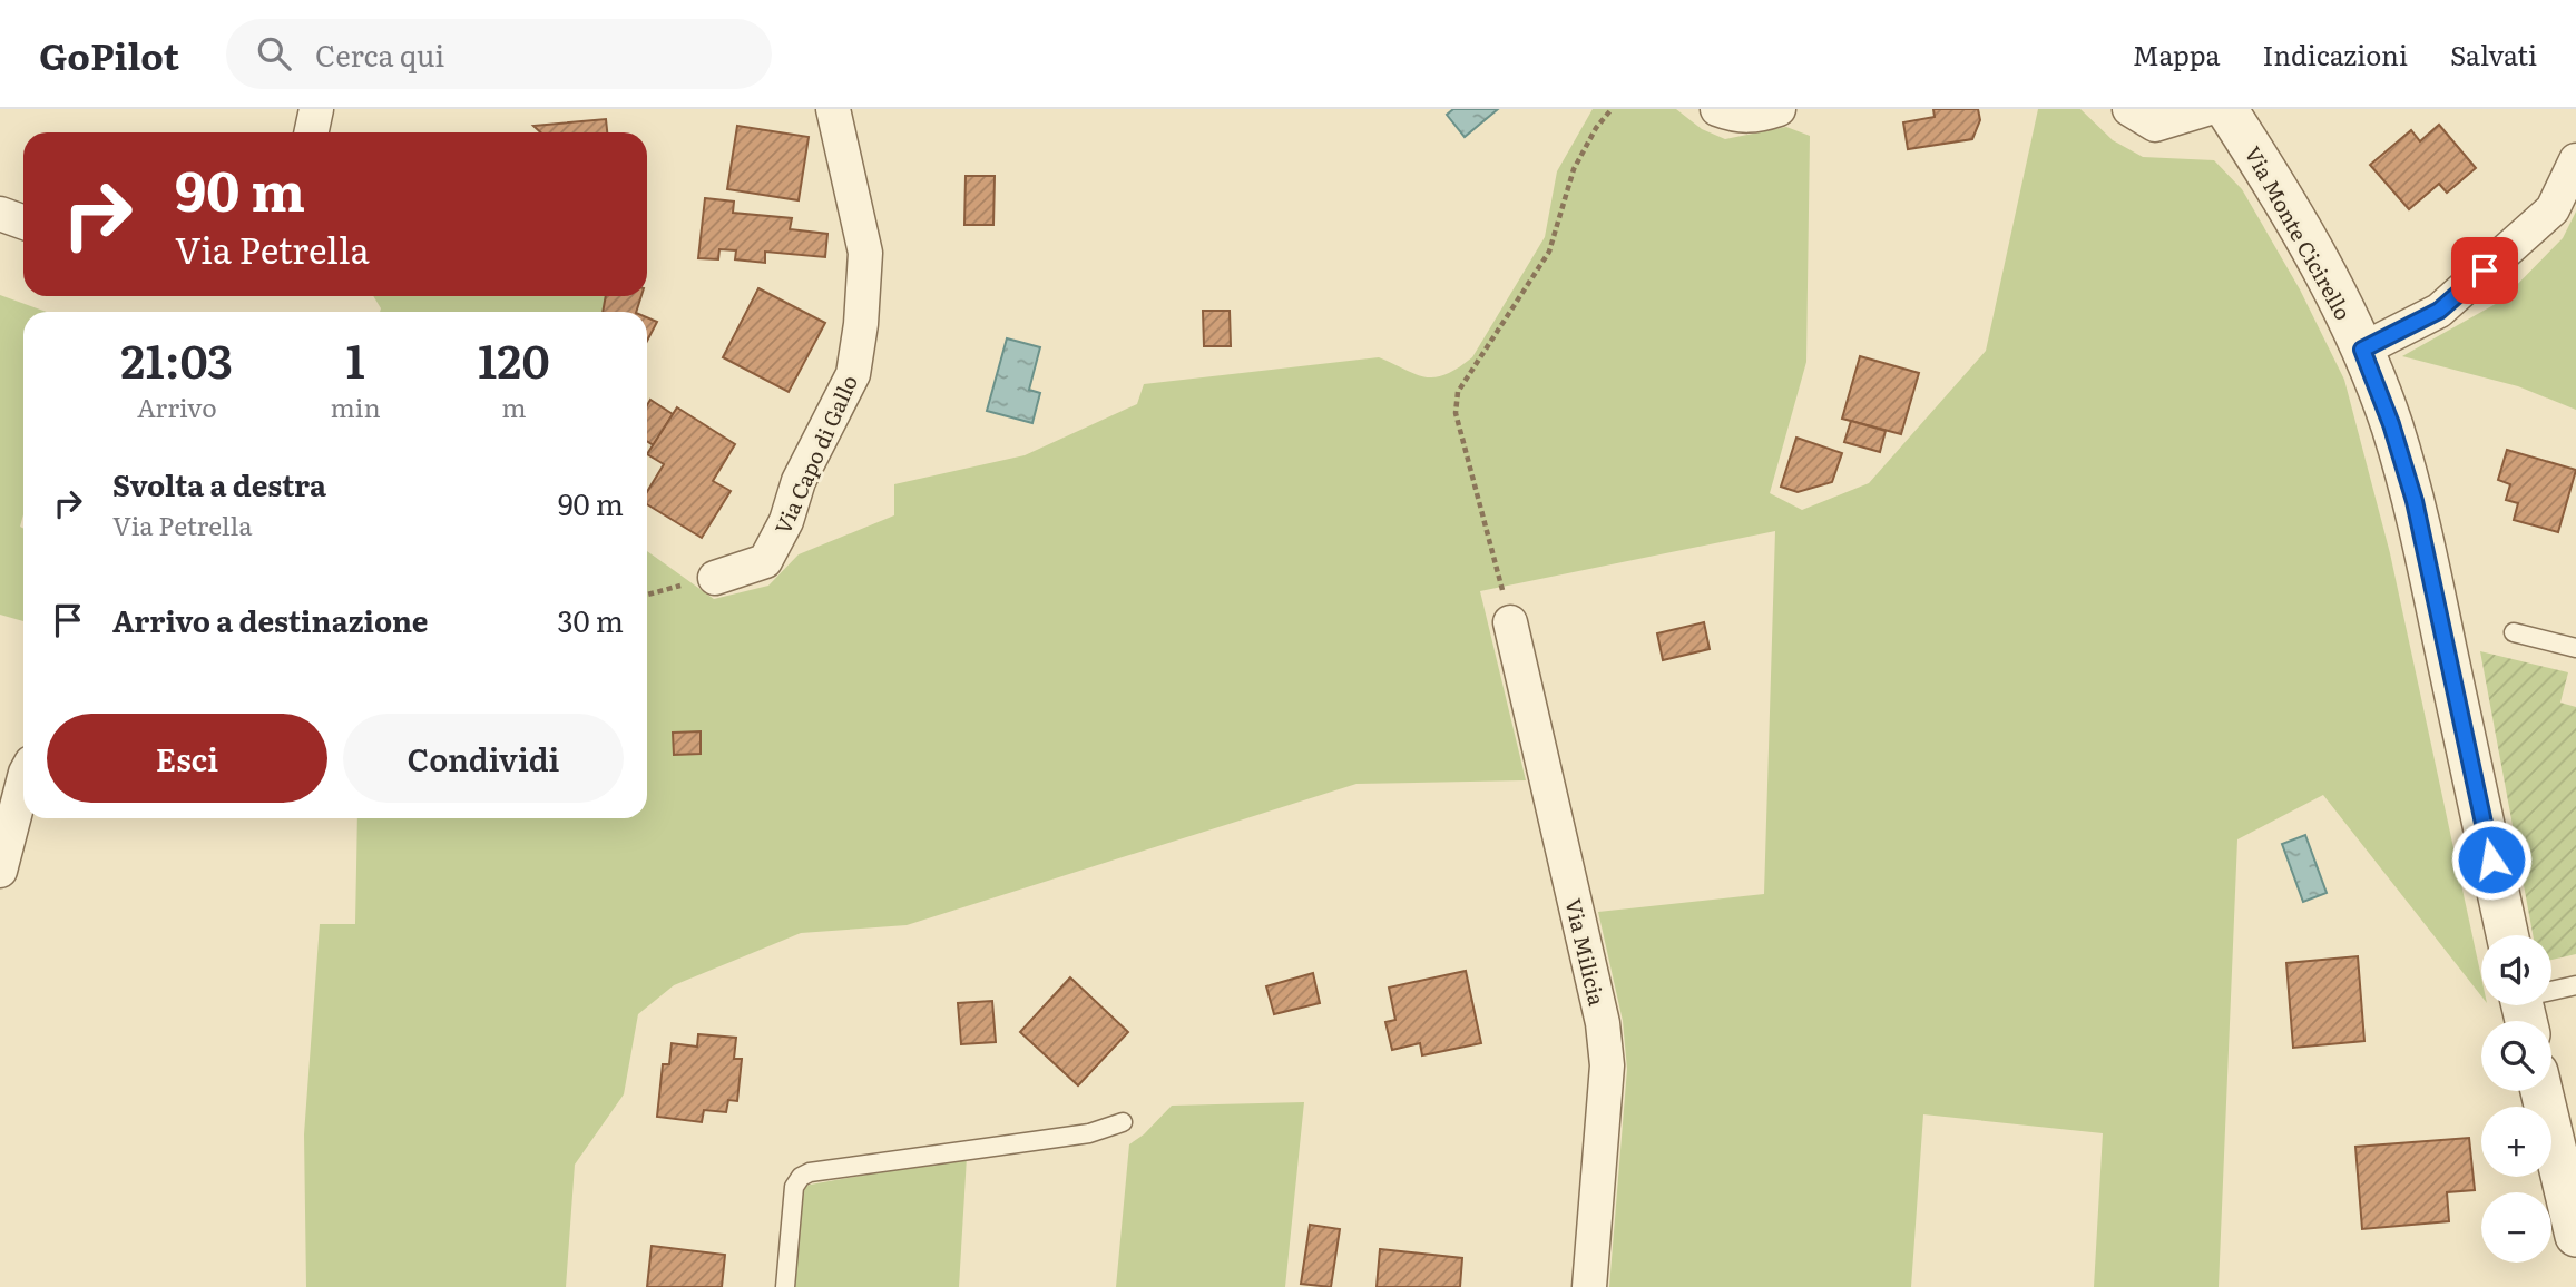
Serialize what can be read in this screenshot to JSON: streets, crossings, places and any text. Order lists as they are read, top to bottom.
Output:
{
  "streets": {
    "street": ["Via Monte Cicirello", "Via Capo di Gallo", "Via Milicia"]
  },
  "page": {
    "header": "GoPilot",
    "search": "Cerca qui",
    "nav": ["Mappa", "Indicazioni", "Salvati"],
    "turn": ["90 m", "Via Petrella"],
    "eta": [
      "21:03",
      "Arrivo",
      "1",
      "min",
      "120",
      "m"
    ],
    "list": [
      {
        "name": "Svolta a destra",
        "note": "Via Petrella",
        "value": "90 m"
      },
      {
        "name": "Arrivo a destinazione",
        "value": "30 m"
      }
    ],
    "buttons": ["Esci", "Condividi"],
    "map_buttons": ["+", "−"]
  }
}
